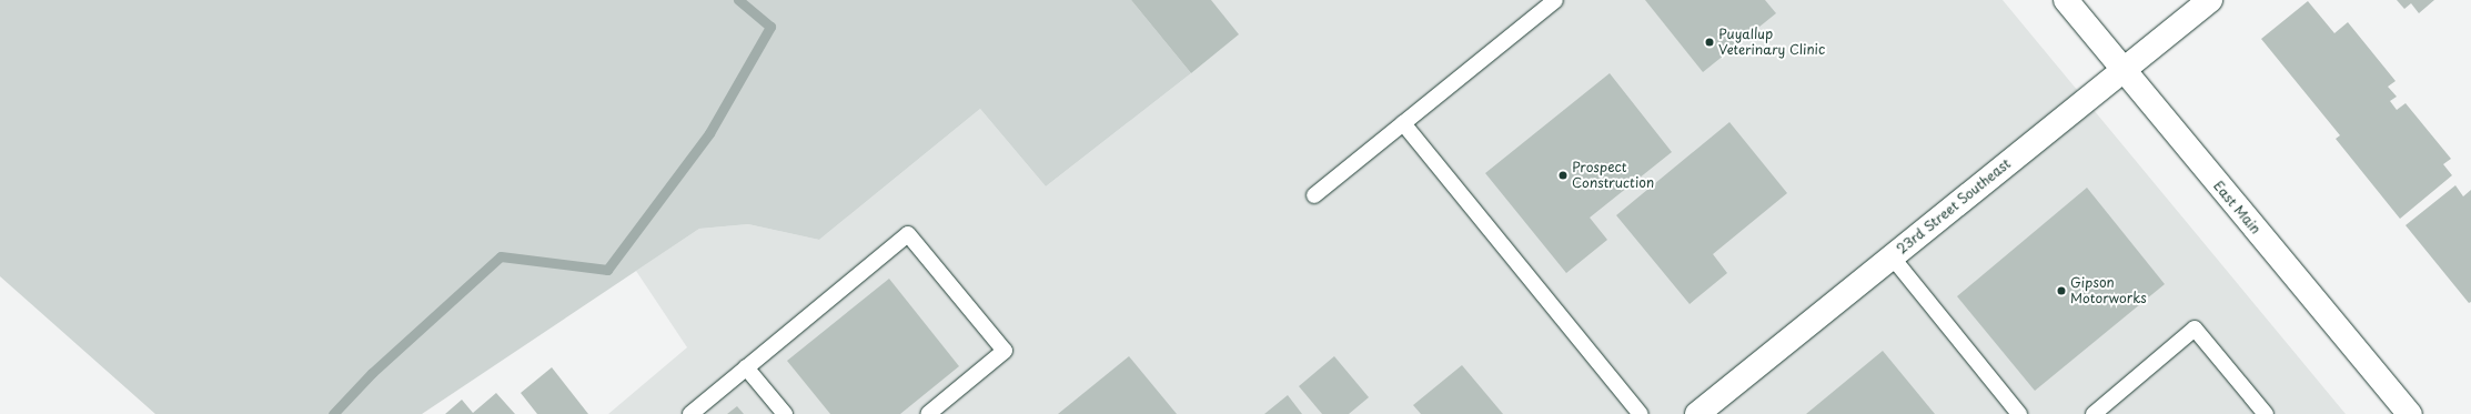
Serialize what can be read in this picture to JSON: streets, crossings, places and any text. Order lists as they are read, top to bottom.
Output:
{
  "streets": {
    "street": ["23rd Street Southeast", "East Main"]
  },
  "crossings": [
    ["23rd Street Southeast", "East Main"]
  ],
  "places": ["Puyallup Veterinary Clinic", "Prospect Construction", "Gipson Motorworks"]
}
